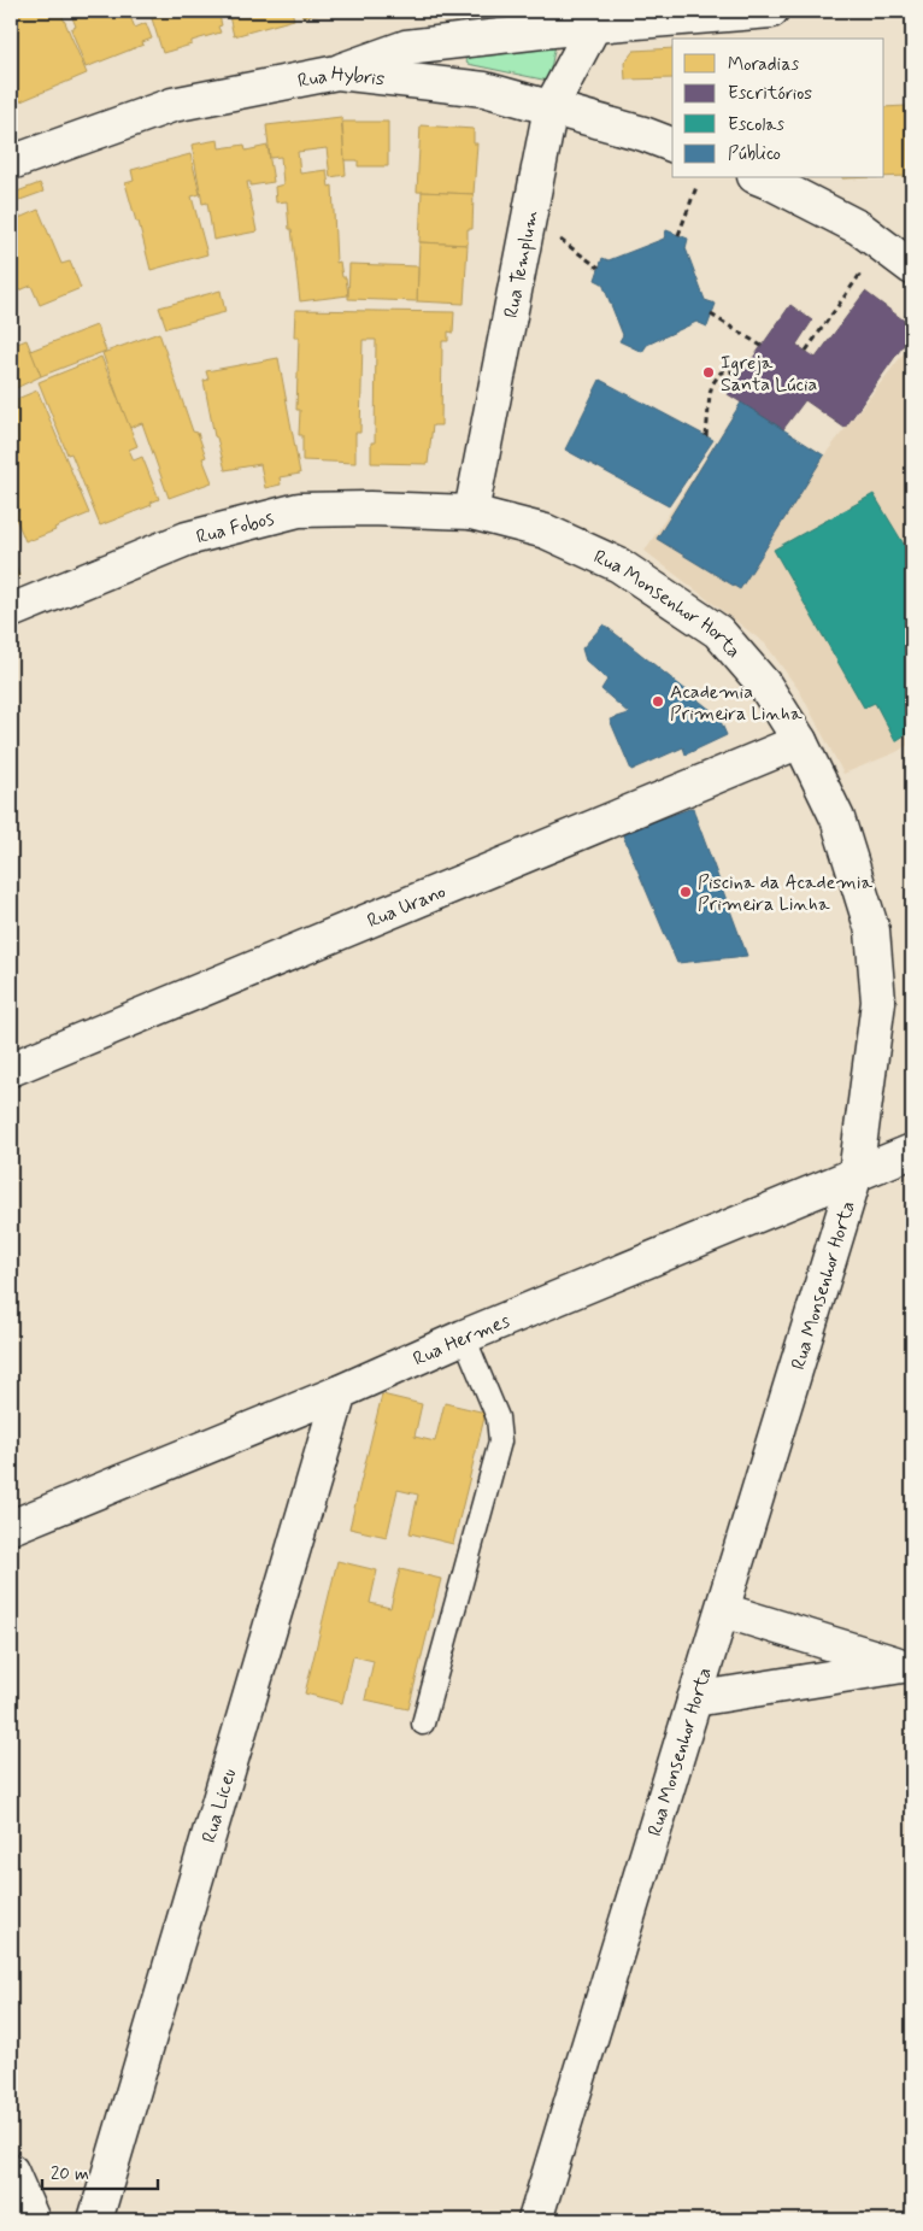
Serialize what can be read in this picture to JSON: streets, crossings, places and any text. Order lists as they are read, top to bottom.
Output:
{
  "streets": {
    "street": [
      "Rua Hybris",
      "Rua Templum",
      "Rua Fobos",
      "Rua Monsenhor Horta",
      "Rua Urano",
      "Rua Hermes",
      "Rua Liceu"
    ]
  },
  "crossings": [
    ["Rua Hybris", "Rua Templum"],
    ["Rua Templum", "Rua Fobos"],
    ["Rua Templum", "Rua Monsenhor Horta"],
    ["Rua Fobos", "Rua Monsenhor Horta"],
    ["Rua Monsenhor Horta", "Rua Urano"],
    ["Rua Monsenhor Horta", "Rua Hermes"],
    ["Rua Hermes", "Rua Liceu"]
  ],
  "places": ["Igreja Santa Lúcia", "Academia Primeira Linha", "Piscina da Academia Primeira Linha"],
  "legend": [
    "Moradias",
    "Escritórios",
    "Escolas",
    "Público"
  ],
  "scale_bar": "20 m"
}
